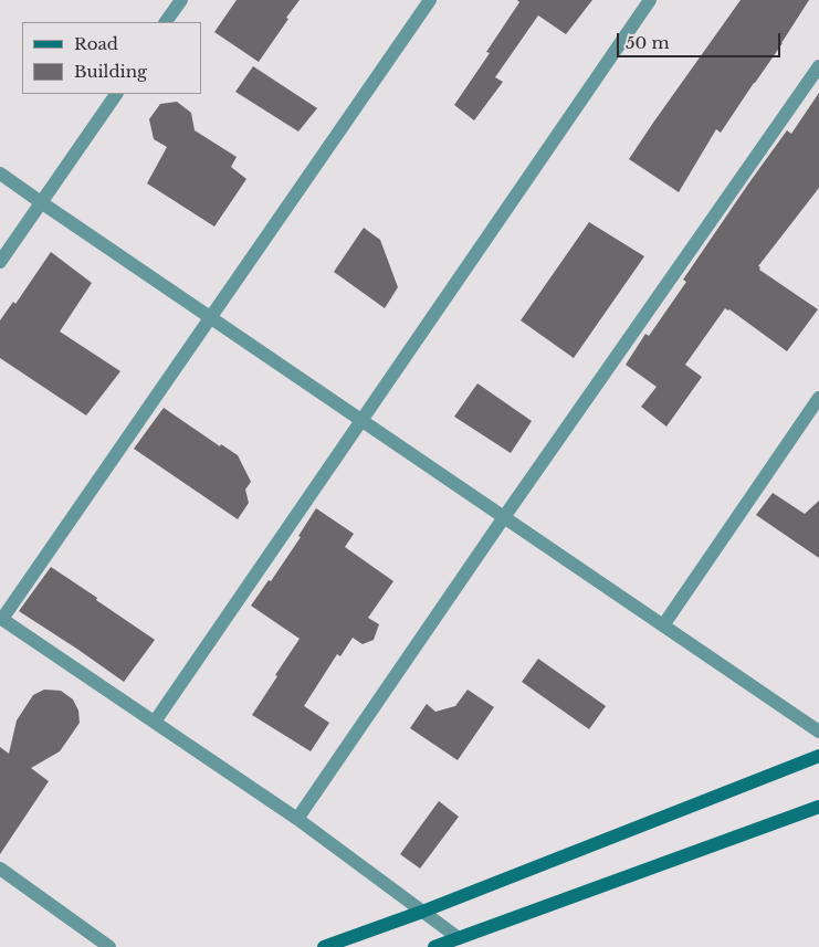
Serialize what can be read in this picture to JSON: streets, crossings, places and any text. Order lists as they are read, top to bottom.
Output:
{
  "legend": ["Road", "Building"],
  "scale_bar": "50 m"
}
